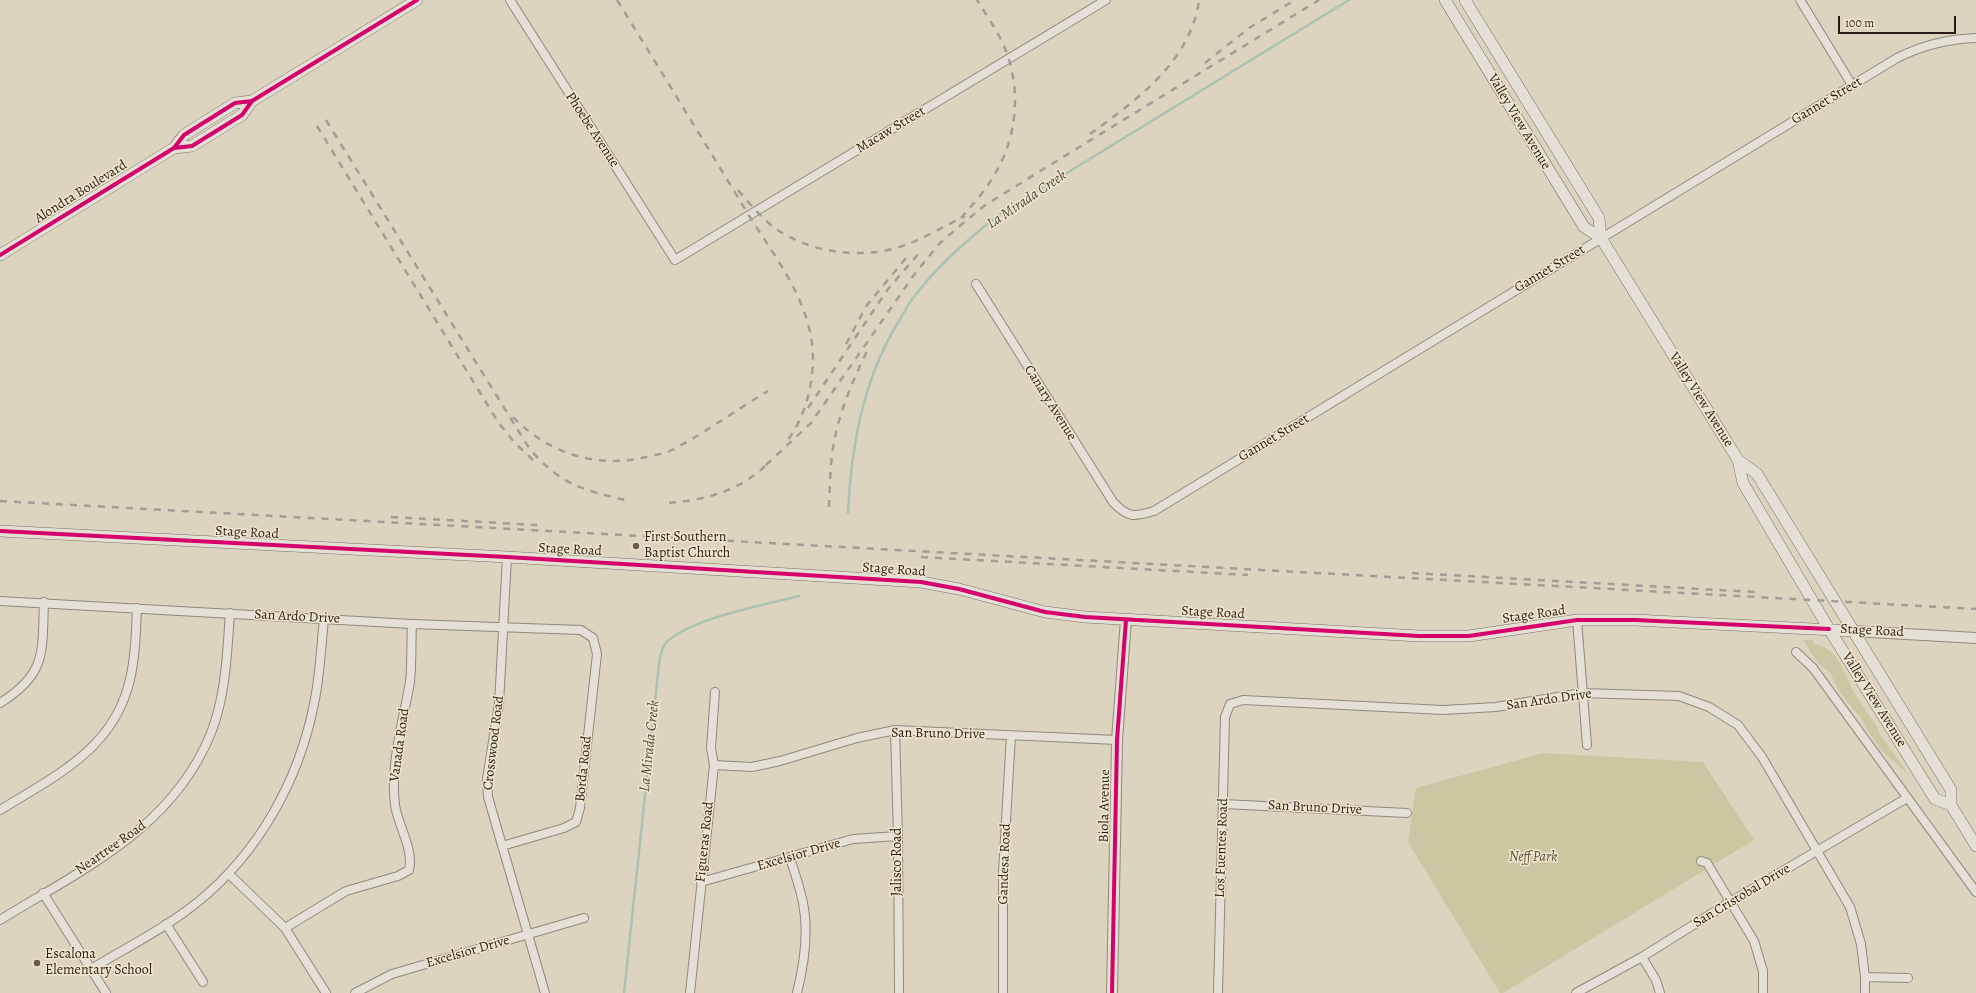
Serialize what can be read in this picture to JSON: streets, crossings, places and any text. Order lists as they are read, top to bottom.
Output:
{
  "streets": {
    "main road": ["Valley View Avenue", "Alondra Boulevard", "Stage Road"],
    "street": [
      "Gannet Street",
      "Phoebe Avenue",
      "Macaw Street",
      "Canary Avenue",
      "San Ardo Drive",
      "San Bruno Drive",
      "Crosswood Road",
      "Vanada Road",
      "Borda Road",
      "Biola Avenue",
      "Figueras Road",
      "Neartree Road",
      "Los Fuentes Road",
      "Excelsior Drive",
      "Jalisco Road",
      "Gandesa Road",
      "San Cristobal Drive"
    ]
  },
  "crossings": [
    ["Gannet Street", "Valley View Avenue"],
    ["Gannet Street", "Canary Avenue"],
    ["Valley View Avenue", "Stage Road"],
    ["Valley View Avenue", "San Cristobal Drive"],
    ["Phoebe Avenue", "Macaw Street"],
    ["Stage Road", "Crosswood Road"],
    ["Stage Road", "Biola Avenue"],
    ["San Ardo Drive", "Crosswood Road"],
    ["San Ardo Drive", "Vanada Road"],
    ["San Ardo Drive", "Borda Road"],
    ["San Ardo Drive", "Neartree Road"],
    ["San Ardo Drive", "Los Fuentes Road"],
    ["San Ardo Drive", "San Cristobal Drive"],
    ["San Bruno Drive", "Biola Avenue"],
    ["San Bruno Drive", "Figueras Road"],
    ["San Bruno Drive", "Los Fuentes Road"],
    ["San Bruno Drive", "Jalisco Road"],
    ["San Bruno Drive", "Gandesa Road"],
    ["Crosswood Road", "Borda Road"],
    ["Crosswood Road", "Excelsior Drive"],
    ["Figueras Road", "Excelsior Drive"],
    ["Excelsior Drive", "Jalisco Road"]
  ],
  "water": ["La Mirada Creek"],
  "parks": ["Neff Park"],
  "places": ["First Southern Baptist Church", "Escalona Elementary School"],
  "scale_bar": "100 m"
}
